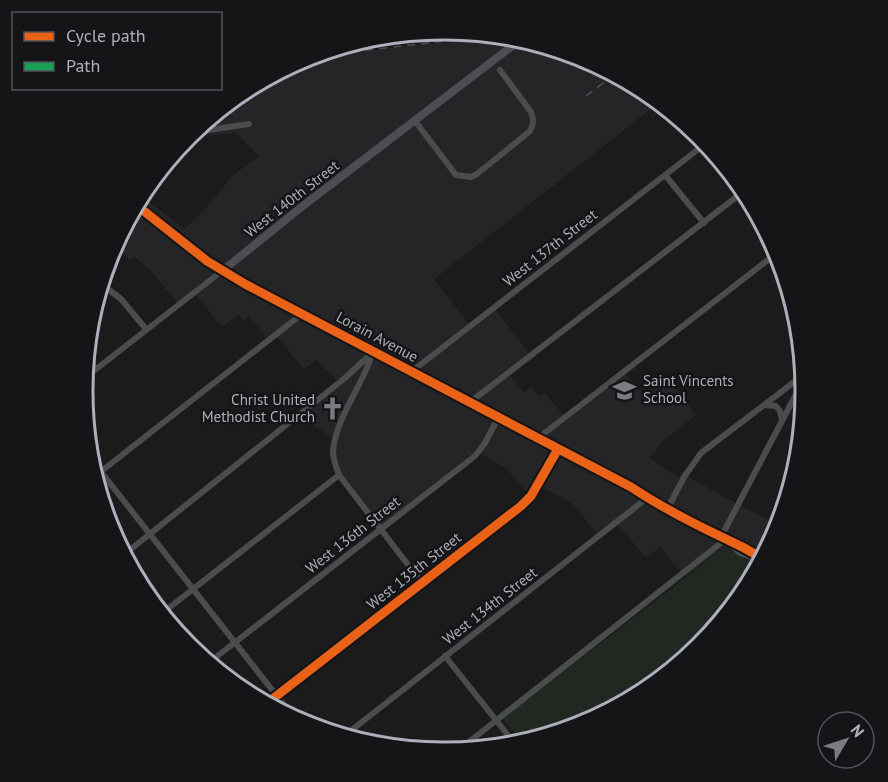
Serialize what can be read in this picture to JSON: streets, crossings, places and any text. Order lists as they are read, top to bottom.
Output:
{
  "streets": {
    "main road": ["West 140th Street", "Lorain Avenue"],
    "street": [
      "West 137th Street",
      "West 136th Street",
      "West 135th Street",
      "West 134th Street"
    ]
  },
  "crossings": [
    ["West 140th Street", "Lorain Avenue"],
    ["West 137th Street", "Lorain Avenue"],
    ["Lorain Avenue", "West 136th Street"],
    ["Lorain Avenue", "West 135th Street"],
    ["Lorain Avenue", "West 134th Street"]
  ],
  "places": {
    "school or university": ["Saint Vincents School"],
    "church": ["Christ United Methodist Church"]
  },
  "legend": ["Cycle path", "Path"],
  "north": "top right"
}
